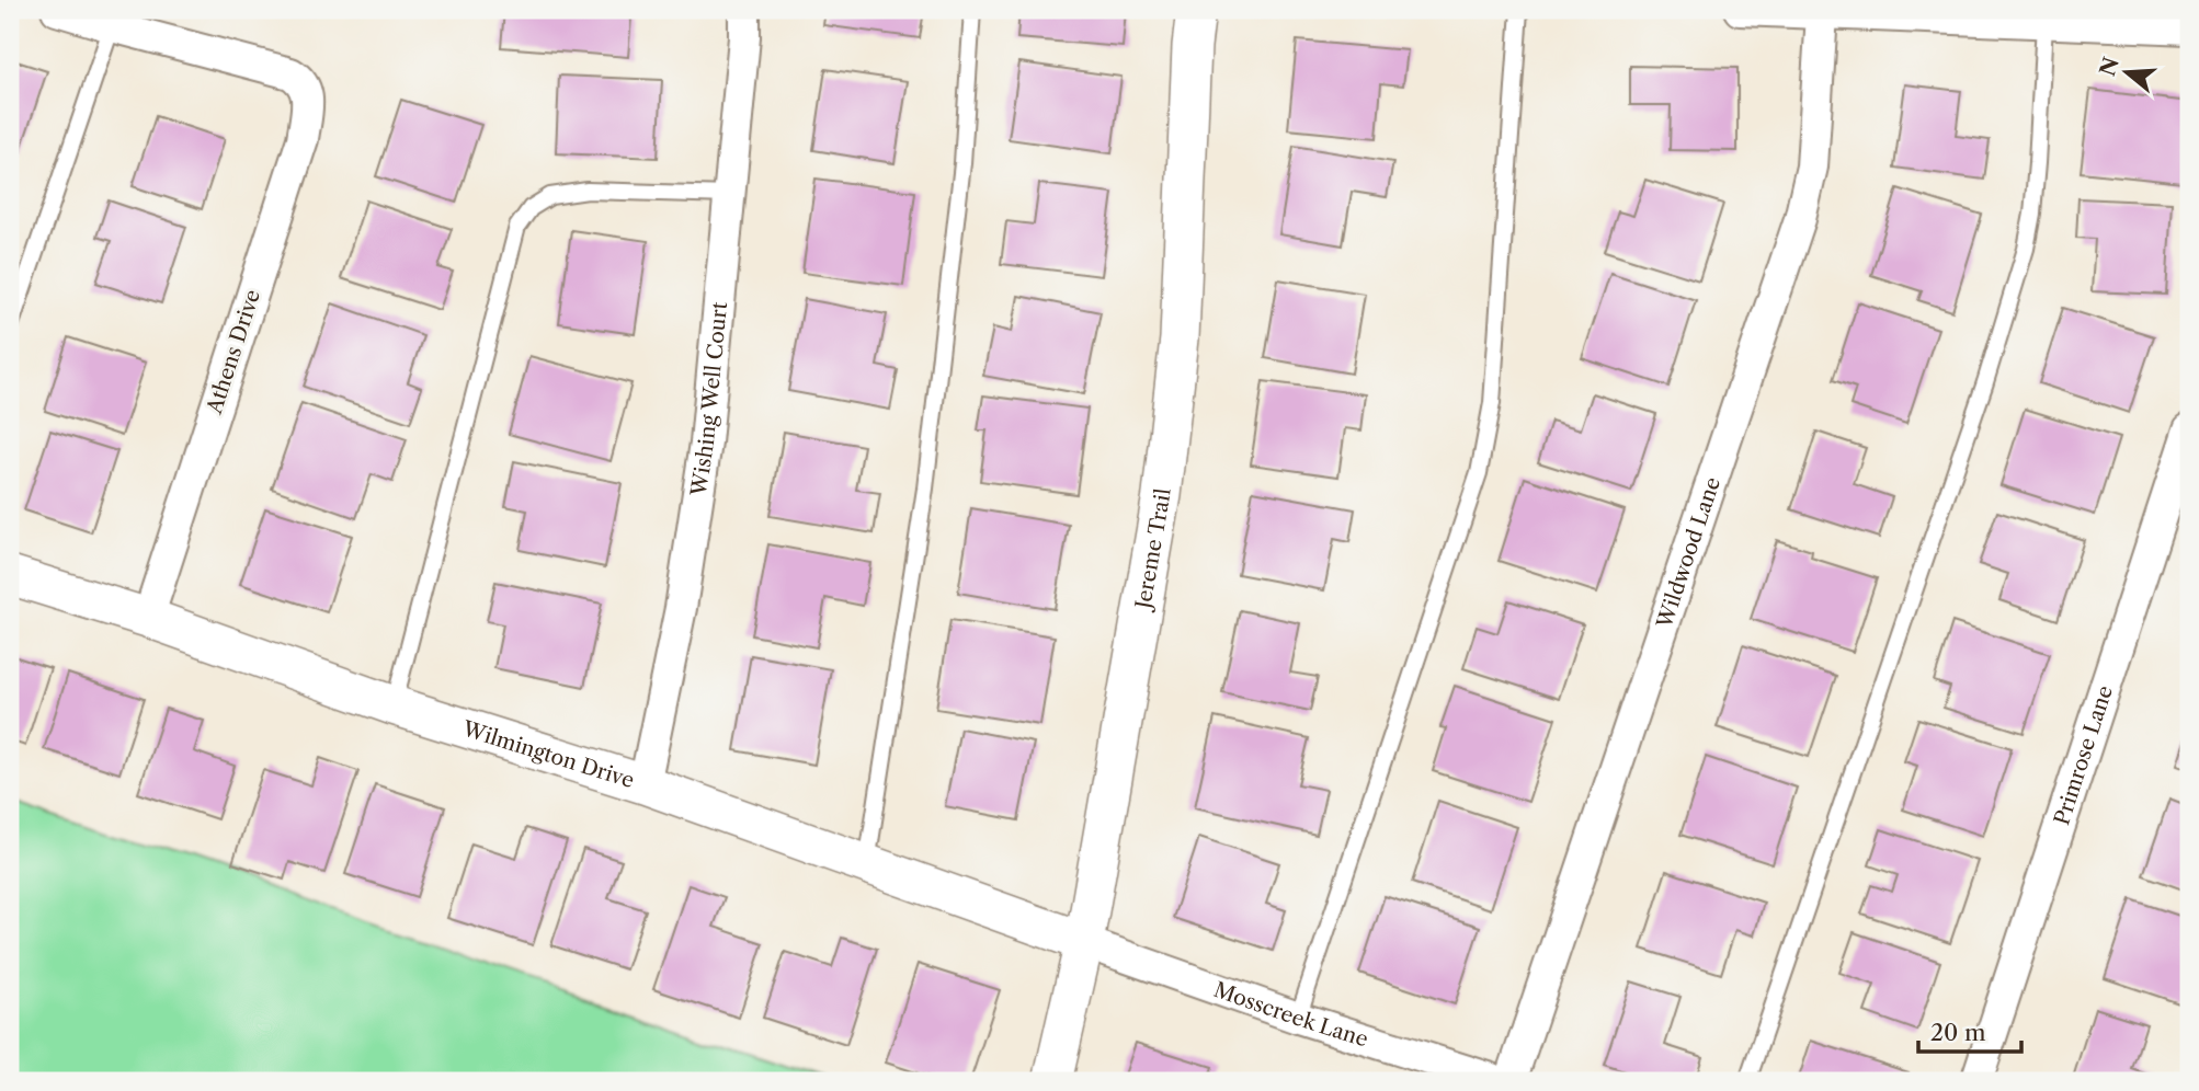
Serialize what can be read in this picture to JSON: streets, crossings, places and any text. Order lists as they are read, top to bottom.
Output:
{
  "streets": {
    "street": [
      "Athens Drive",
      "Wishing Well Court",
      "Jereme Trail",
      "Wildwood Lane",
      "Wilmington Drive",
      "Primrose Lane",
      "Mosscreek Lane"
    ]
  },
  "crossings": [
    ["Athens Drive", "Wilmington Drive"],
    ["Wishing Well Court", "Wilmington Drive"],
    ["Jereme Trail", "Wilmington Drive"],
    ["Jereme Trail", "Mosscreek Lane"],
    ["Wilmington Drive", "Mosscreek Lane"]
  ],
  "scale_bar": "20 m",
  "north": "left"
}
